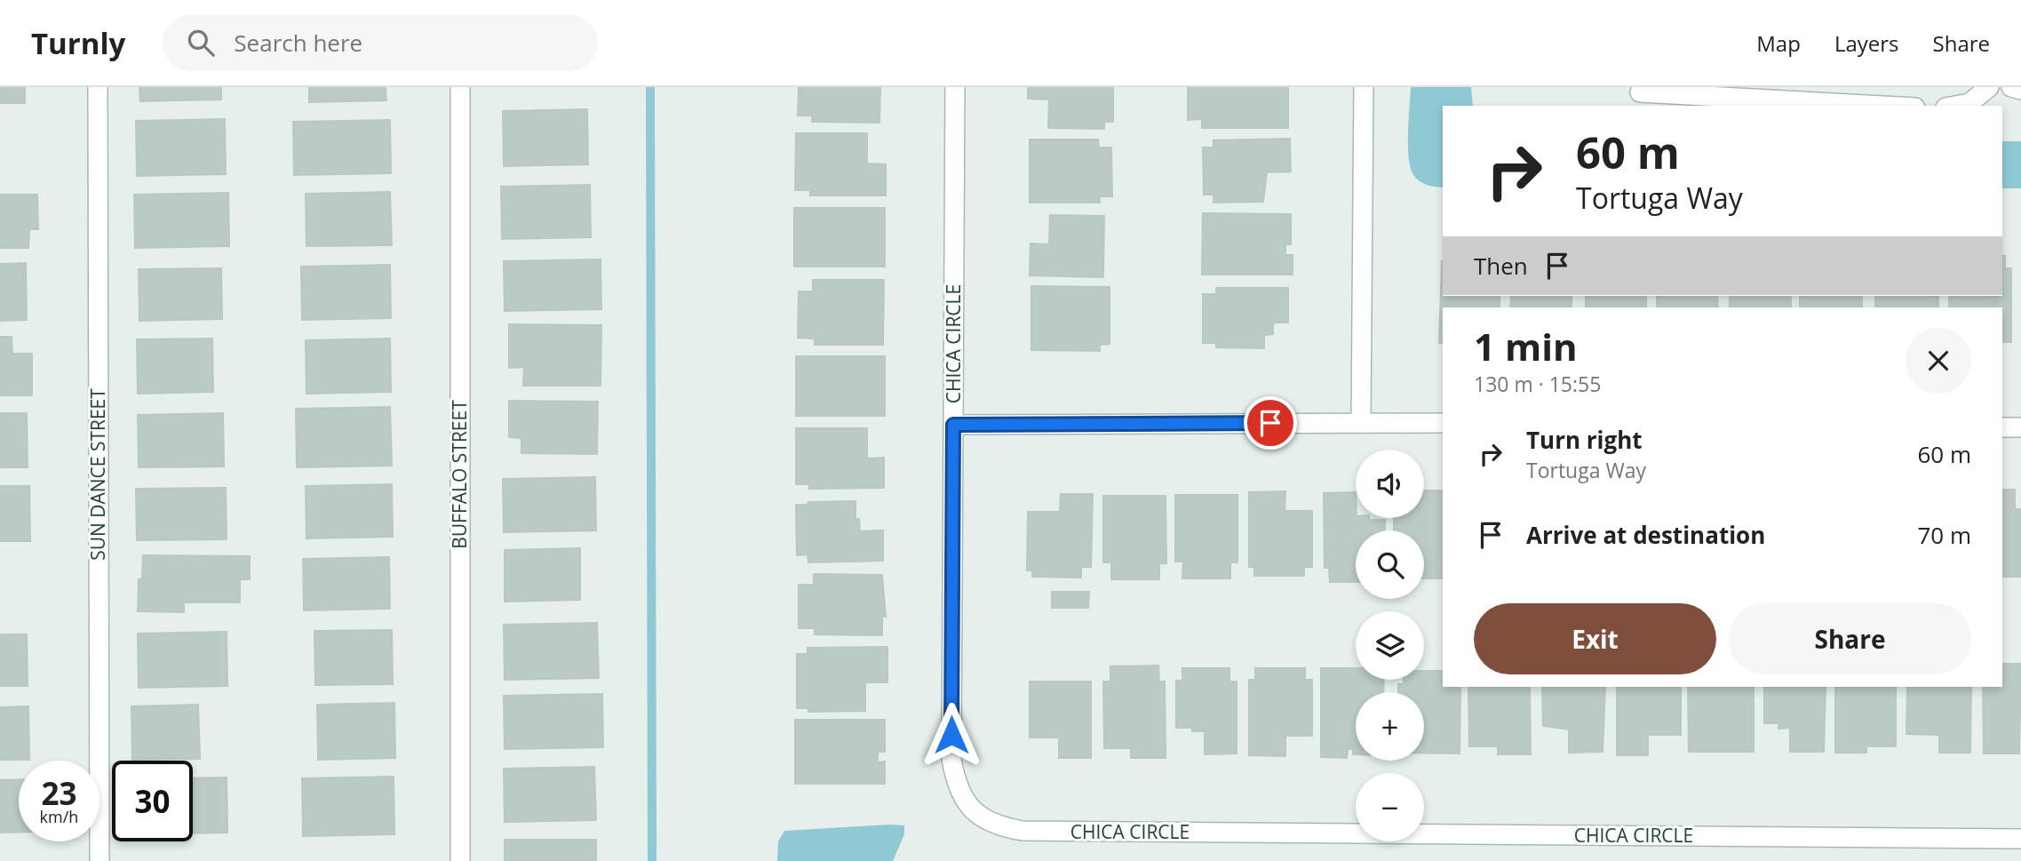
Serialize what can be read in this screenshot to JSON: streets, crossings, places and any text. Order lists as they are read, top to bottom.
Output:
{
  "streets": {
    "street": ["CHICA CIRCLE", "SUN DANCE STREET", "BUFFALO STREET"]
  },
  "page": {
    "header": "Turnly",
    "search": "Search here",
    "nav": ["Map", "Layers", "Share"],
    "turn": ["60 m", "Tortuga Way"],
    "then": "Then",
    "heading": ["1 min", "130 m · 15:55"],
    "list": [
      {
        "name": "Turn right",
        "note": "Tortuga Way",
        "value": "60 m"
      },
      {
        "name": "Arrive at destination",
        "value": "70 m"
      }
    ],
    "map_buttons": ["+", "−"],
    "buttons": ["Exit", "Share"],
    "speed": "23 km/h",
    "limit": "30"
  }
}
